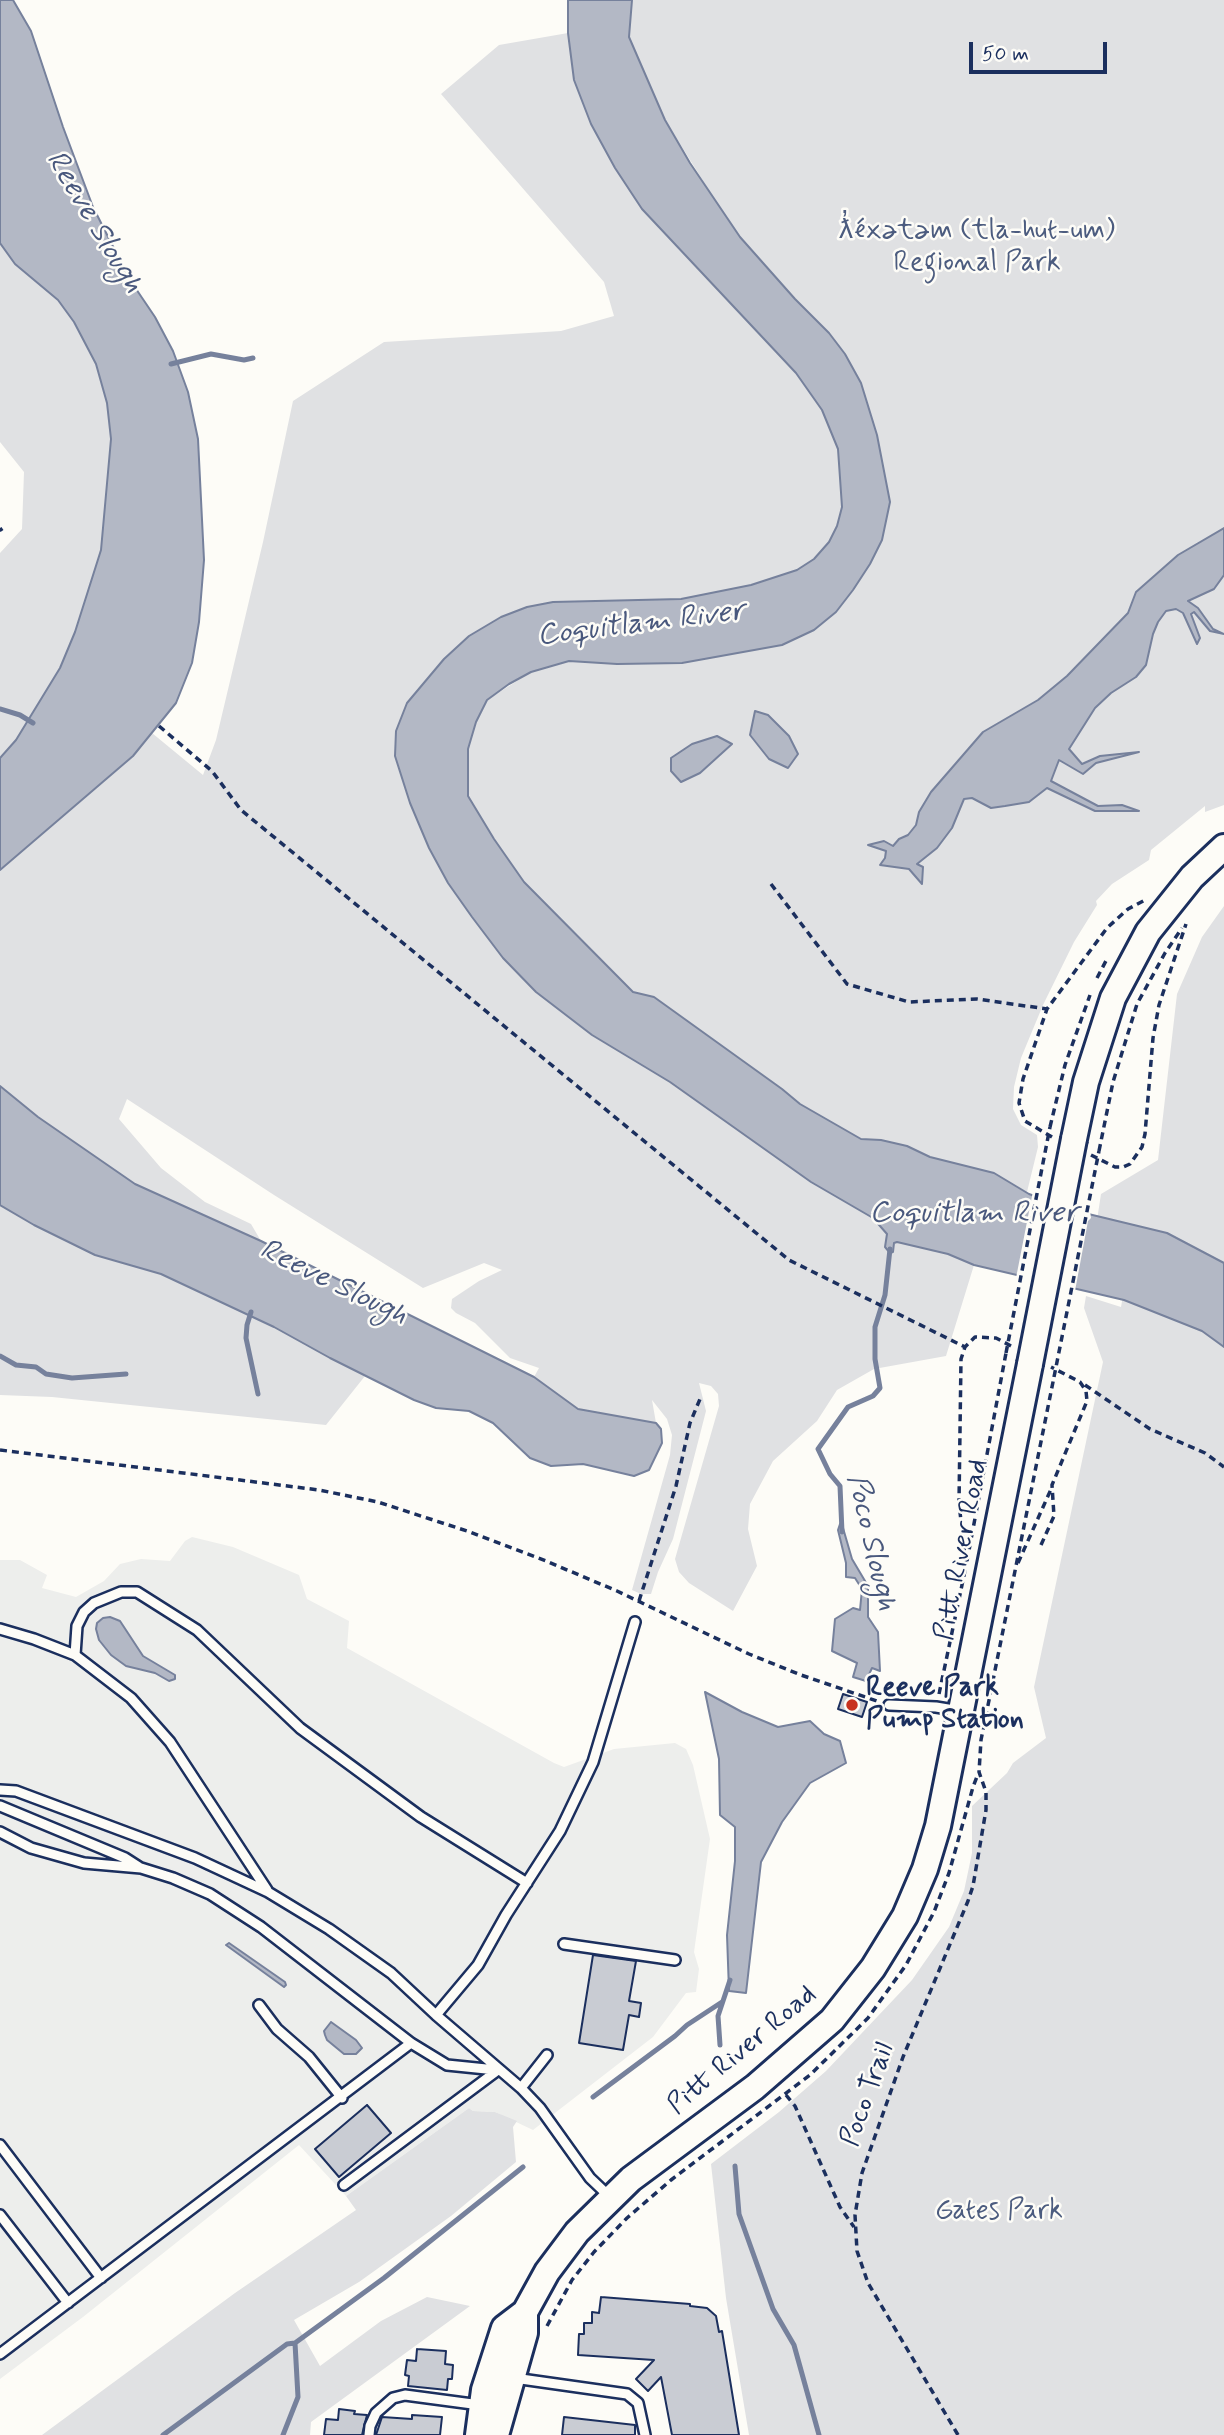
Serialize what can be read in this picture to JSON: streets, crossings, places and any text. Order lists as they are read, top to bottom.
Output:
{
  "streets": {
    "main road": ["Pitt River Road"],
    "path": ["Poco Trail"]
  },
  "water": ["Reeve Slough", "Coquitlam River", "Poco Slough"],
  "parks": ["ƛ̓éxətəm (tla-hut-um) Regional Park", "Gates Park"],
  "places": ["Reeve Park Pump Station"],
  "scale_bar": "50 m"
}
